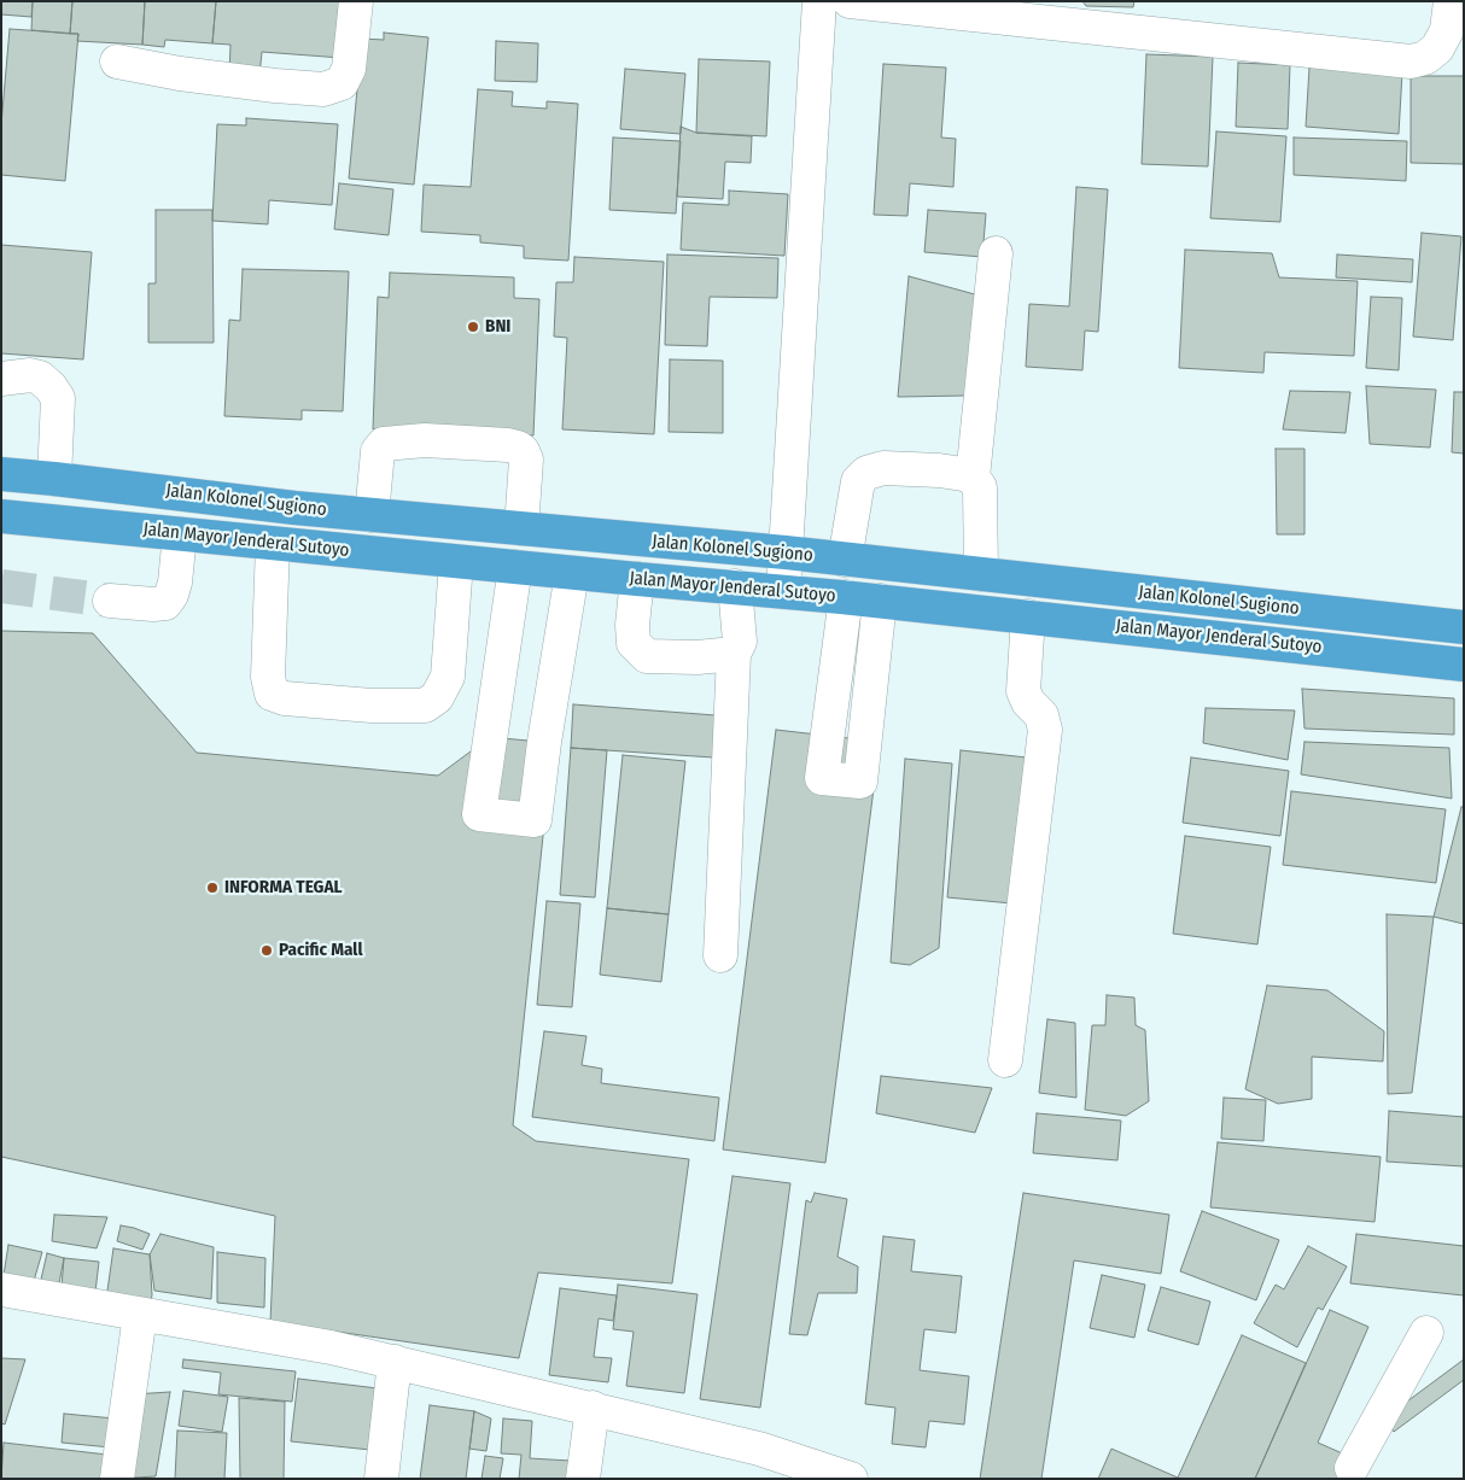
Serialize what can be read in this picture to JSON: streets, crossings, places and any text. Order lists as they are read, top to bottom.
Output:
{
  "streets": {
    "highway": ["Jalan Kolonel Sugiono", "Jalan Mayor Jenderal Sutoyo"]
  },
  "places": ["BNI", "INFORMA TEGAL", "Pacific Mall"]
}
